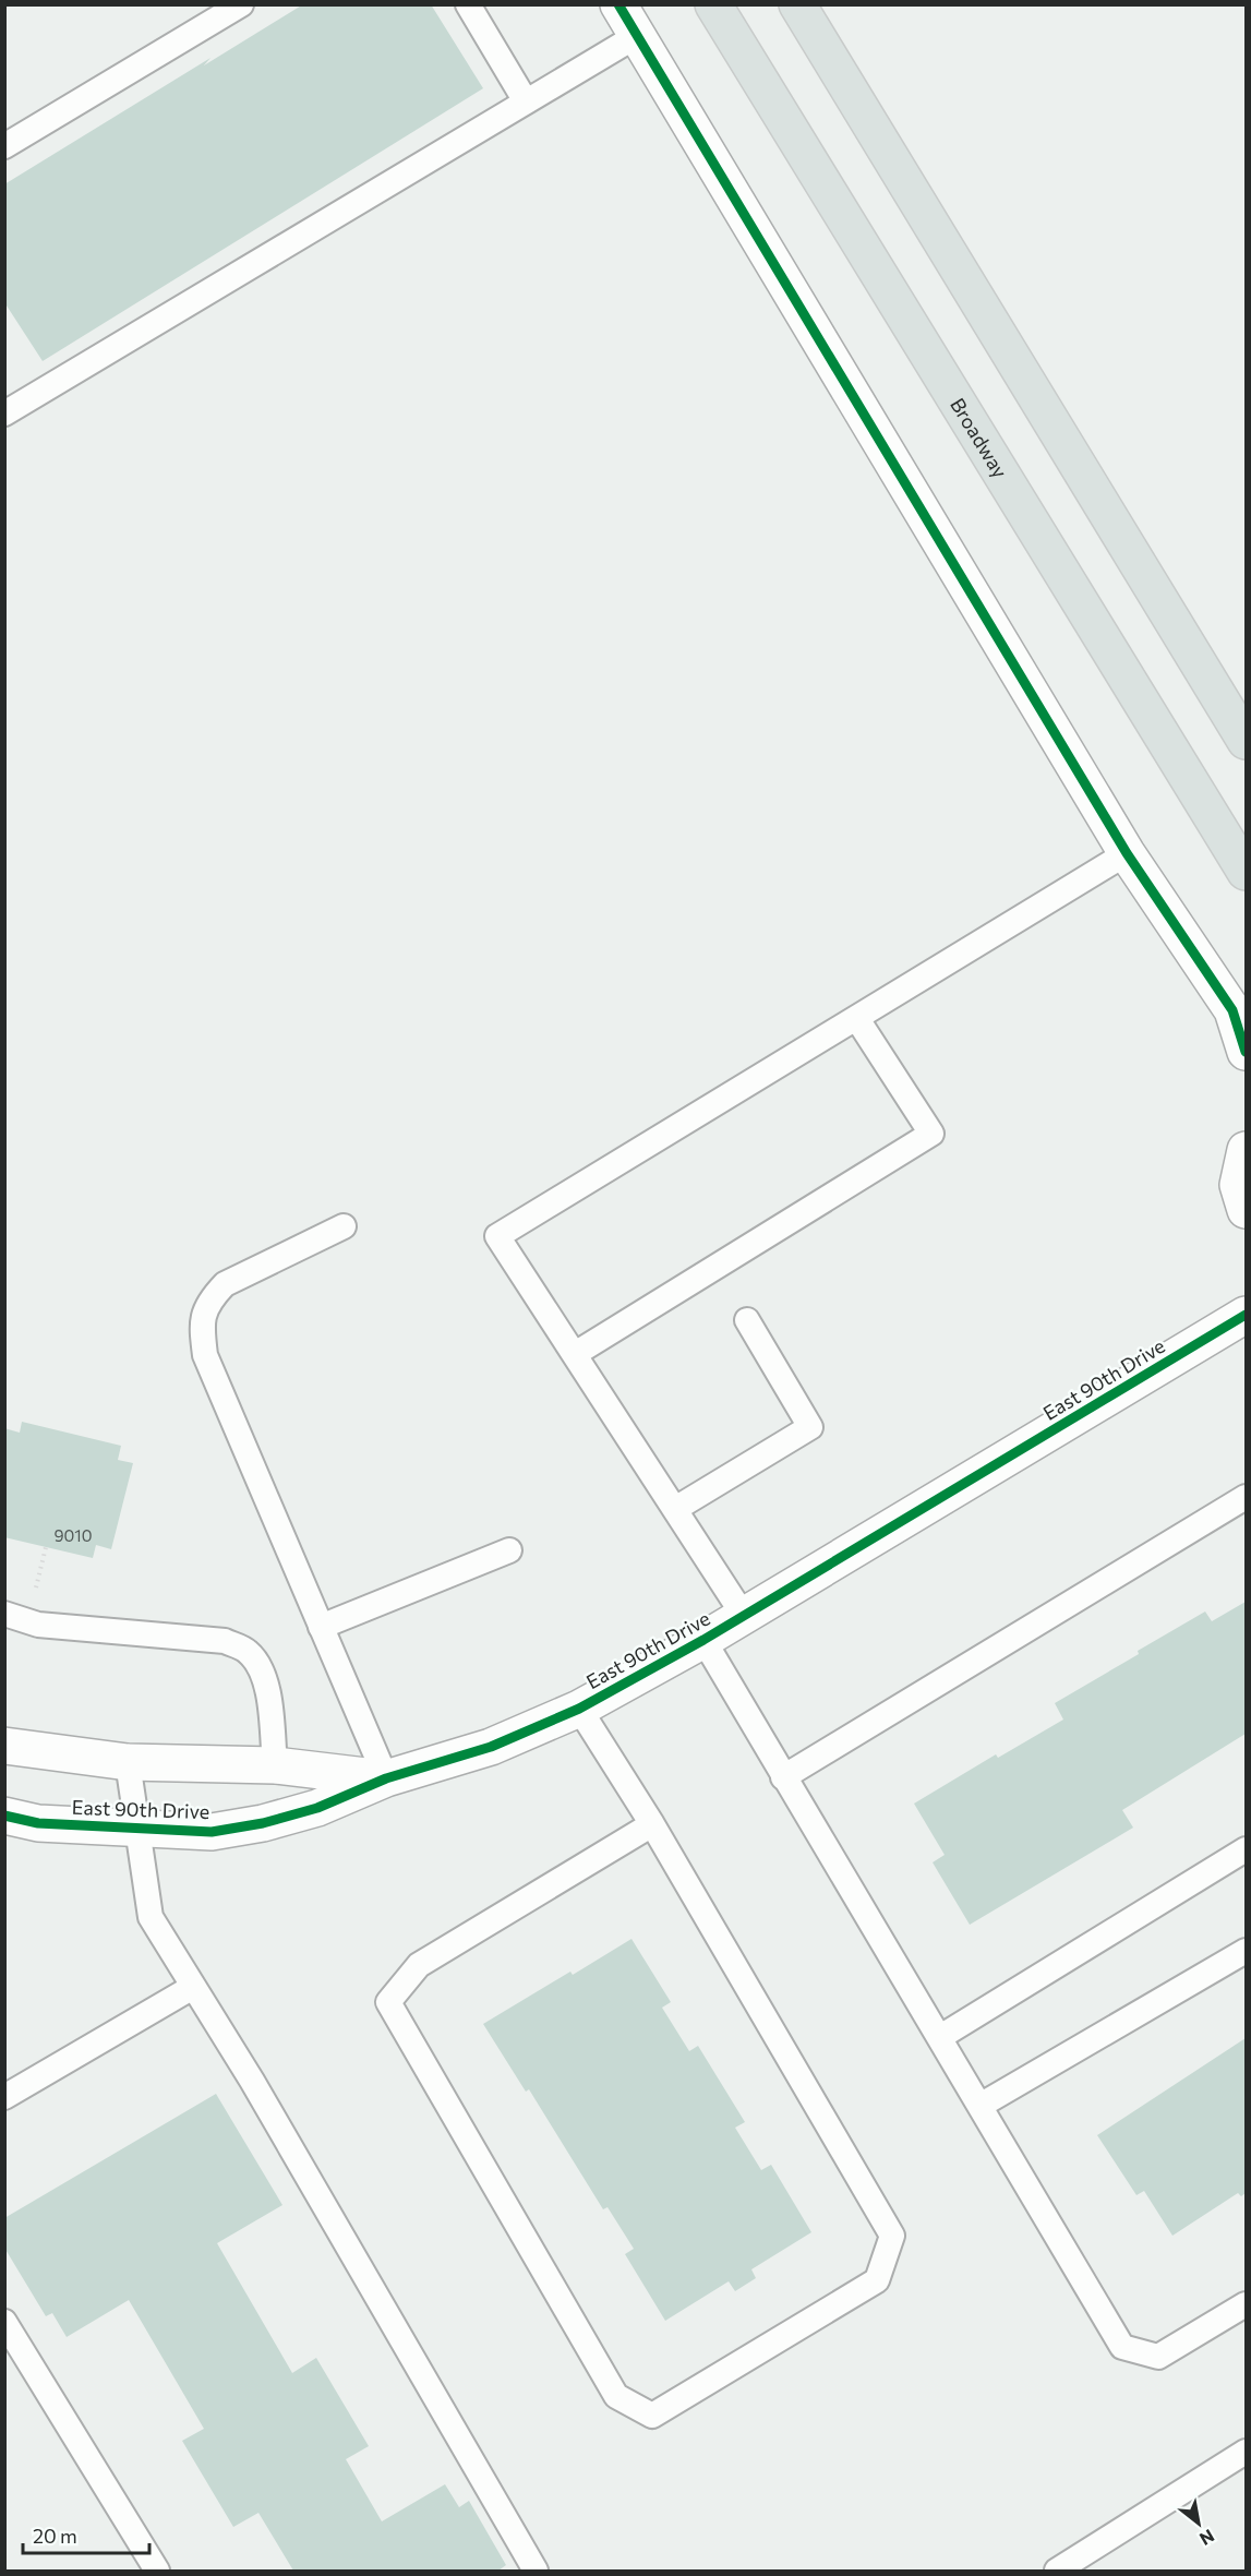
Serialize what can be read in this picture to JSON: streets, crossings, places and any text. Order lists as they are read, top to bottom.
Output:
{
  "streets": {
    "main road": ["Broadway"],
    "street": ["East 90th Drive"]
  },
  "house_numbers": ["9010"],
  "scale_bar": "20 m",
  "north": "bottom right"
}
